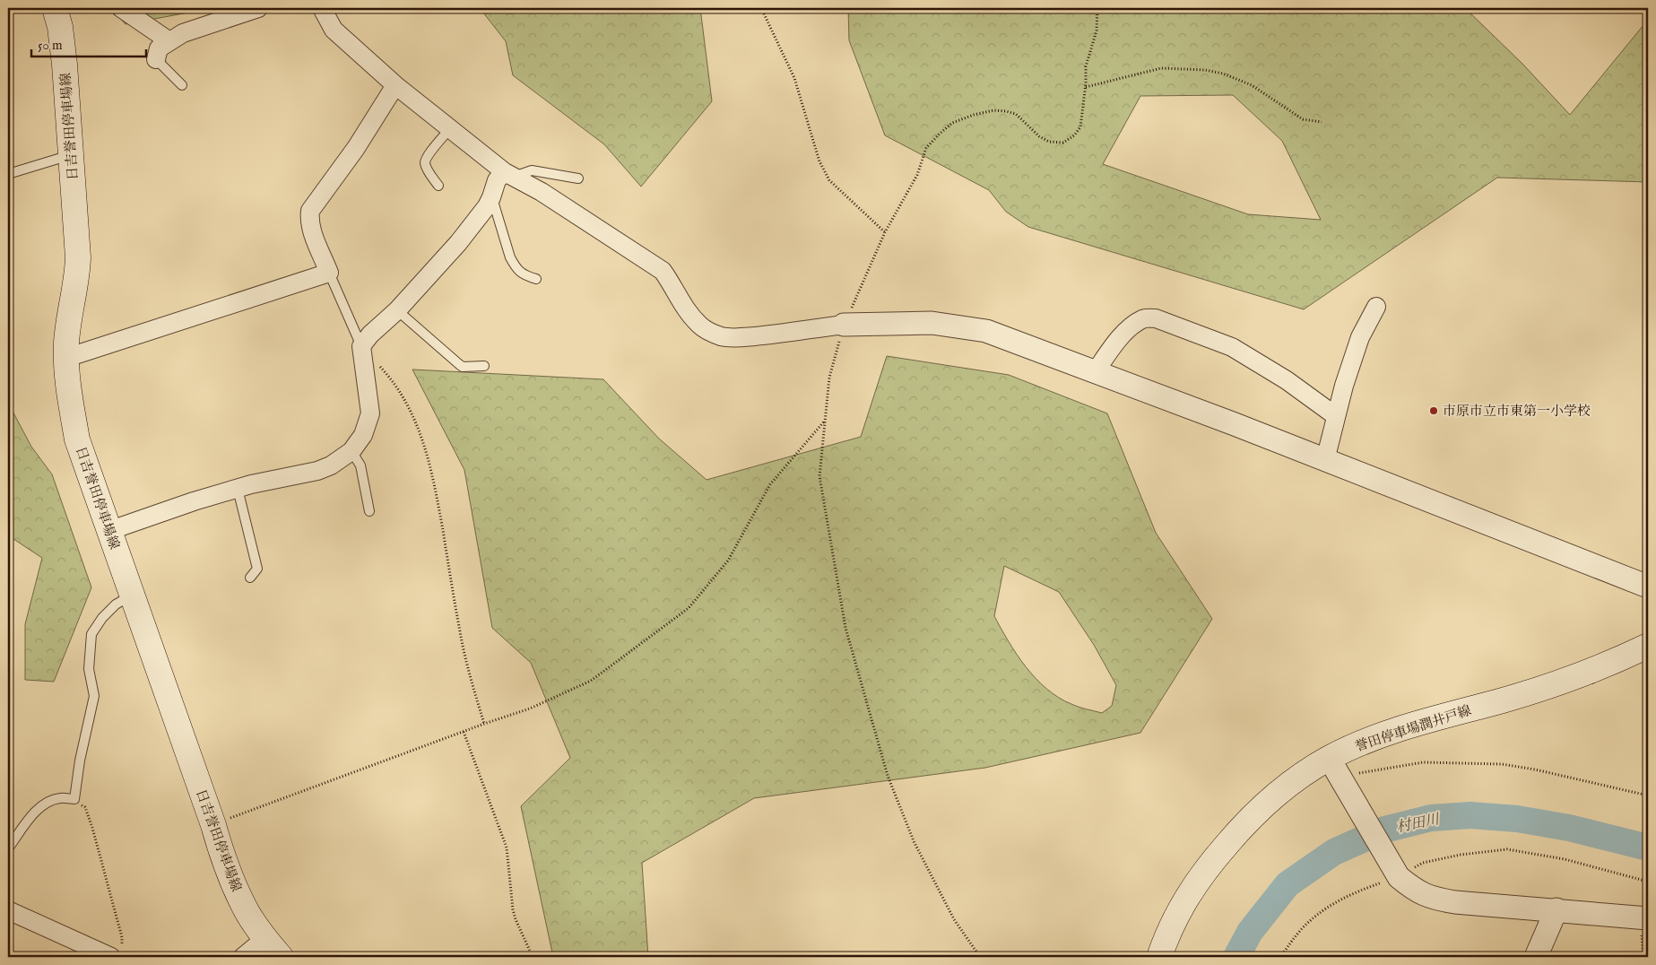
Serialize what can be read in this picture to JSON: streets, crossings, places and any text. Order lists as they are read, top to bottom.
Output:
{
  "streets": {
    "main road": ["日吉誉田停車場線", "誉田停車場潤井戸線"]
  },
  "water": ["村田川"],
  "places": ["市原市立市東第一小学校"],
  "scale_bar": "50 m"
}
